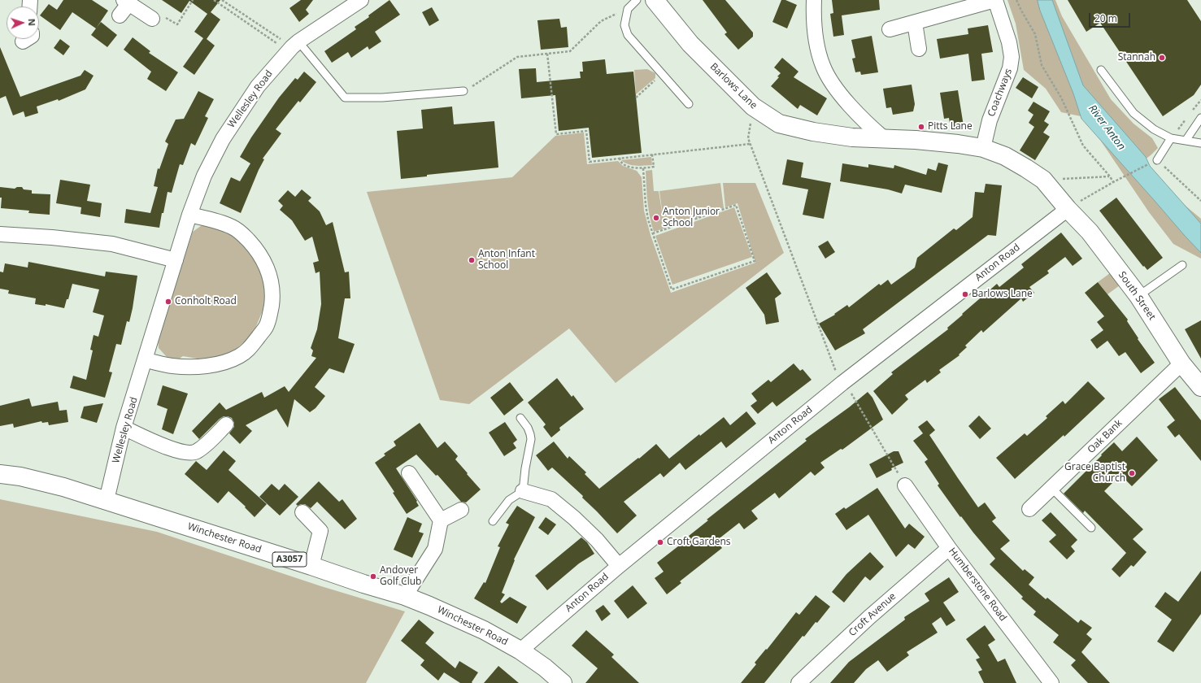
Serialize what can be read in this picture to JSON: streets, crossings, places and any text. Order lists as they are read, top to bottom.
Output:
{
  "streets": {
    "street": [
      "Barlows Lane",
      "Coachways",
      "Wellesley Road",
      "Anton Road",
      "South Street",
      "Oak Bank",
      "Winchester Road",
      "A3057",
      "Humberstone Road",
      "Croft Avenue"
    ]
  },
  "crossings": [
    ["Barlows Lane", "Coachways"],
    ["Barlows Lane", "Anton Road"],
    ["Barlows Lane", "South Street"],
    ["Wellesley Road", "Winchester Road"],
    ["Anton Road", "South Street"],
    ["Anton Road", "Winchester Road"],
    ["South Street", "Oak Bank"],
    ["Humberstone Road", "Croft Avenue"]
  ],
  "water": ["River Anton"],
  "places": [
    "Stannah",
    "Pitts Lane",
    "Anton Junior School",
    "Anton Infant School",
    "Barlows Lane",
    "Conholt Road",
    "Grace Baptist Church",
    "Croft Gardens",
    "Andover Golf Club"
  ],
  "scale_bar": "20 m",
  "north": "right"
}
